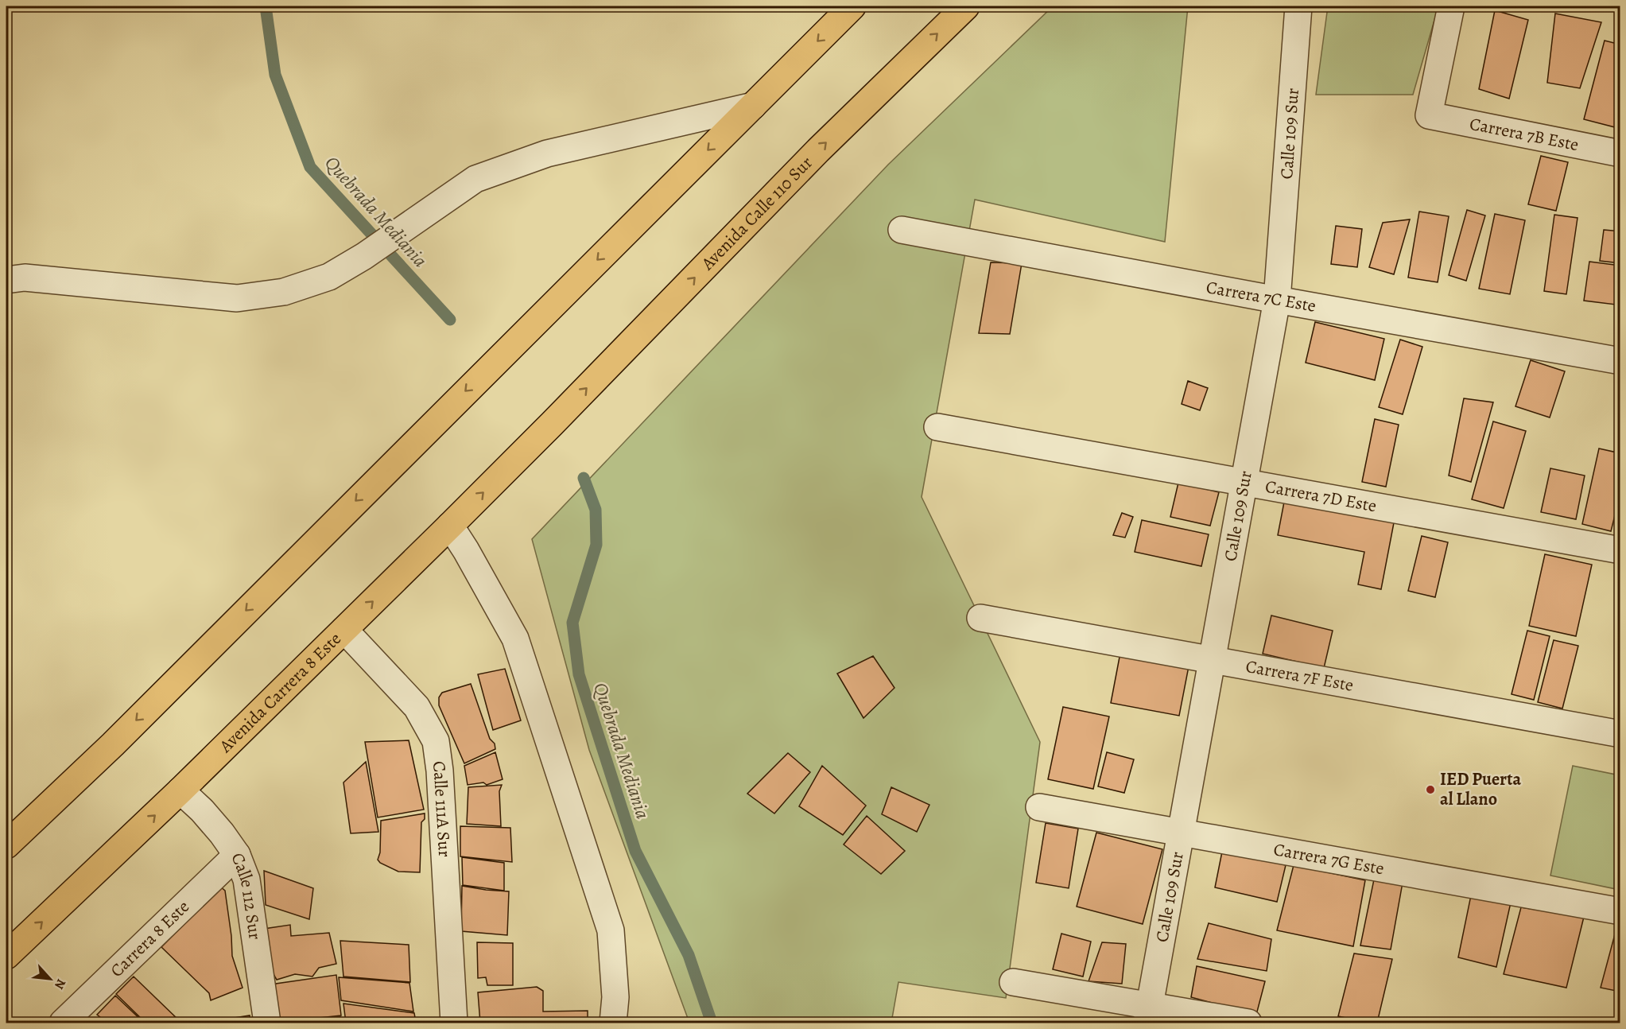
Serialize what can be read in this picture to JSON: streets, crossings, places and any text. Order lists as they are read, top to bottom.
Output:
{
  "streets": {
    "highway": ["Avenida Calle 110 Sur", "Avenida Carrera 8 Este"],
    "street": [
      "Calle 109 Sur",
      "Carrera 7B Este",
      "Carrera 7C Este",
      "Carrera 7D Este",
      "Carrera 7F Este",
      "Calle 111A Sur",
      "Carrera 7G Este",
      "Calle 112 Sur",
      "Carrera 8 Este"
    ]
  },
  "crossings": [
    ["Calle 109 Sur", "Carrera 7C Este"],
    ["Calle 109 Sur", "Carrera 7D Este"],
    ["Calle 109 Sur", "Carrera 7F Este"],
    ["Calle 109 Sur", "Carrera 7G Este"],
    ["Avenida Calle 110 Sur", "Avenida Carrera 8 Este"],
    ["Avenida Carrera 8 Este", "Calle 111A Sur"],
    ["Avenida Carrera 8 Este", "Calle 112 Sur"],
    ["Calle 112 Sur", "Carrera 8 Este"]
  ],
  "water": ["Quebrada Mediania"],
  "places": ["IED Puerta al Llano"],
  "north": "bottom right"
}
